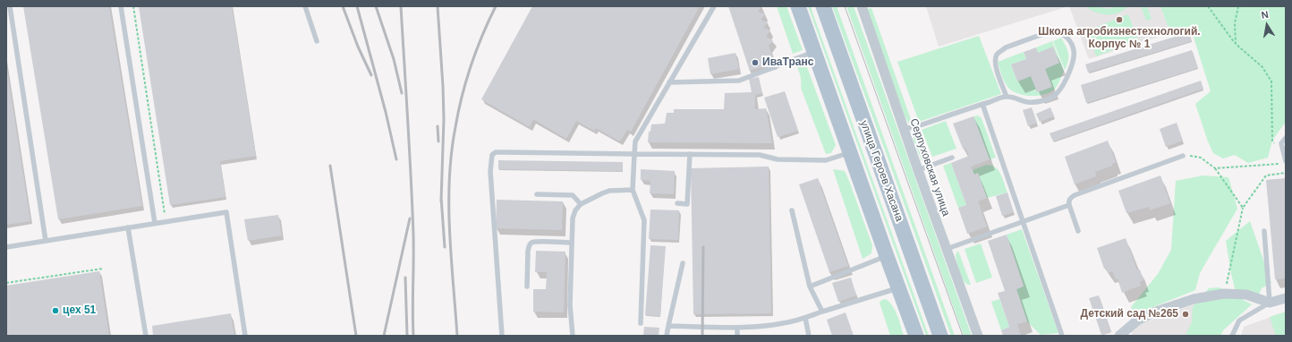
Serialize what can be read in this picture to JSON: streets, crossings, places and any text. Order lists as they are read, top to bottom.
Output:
{
  "streets": {
    "main road": ["улица Героев Хасана"],
    "street": ["Серпуховская улица"]
  },
  "places": [
    "Школа агробизнестехнологий. Корпус № 1",
    "ИваТранс",
    "цех 51",
    "Детский сад №265"
  ],
  "north": "top"
}
